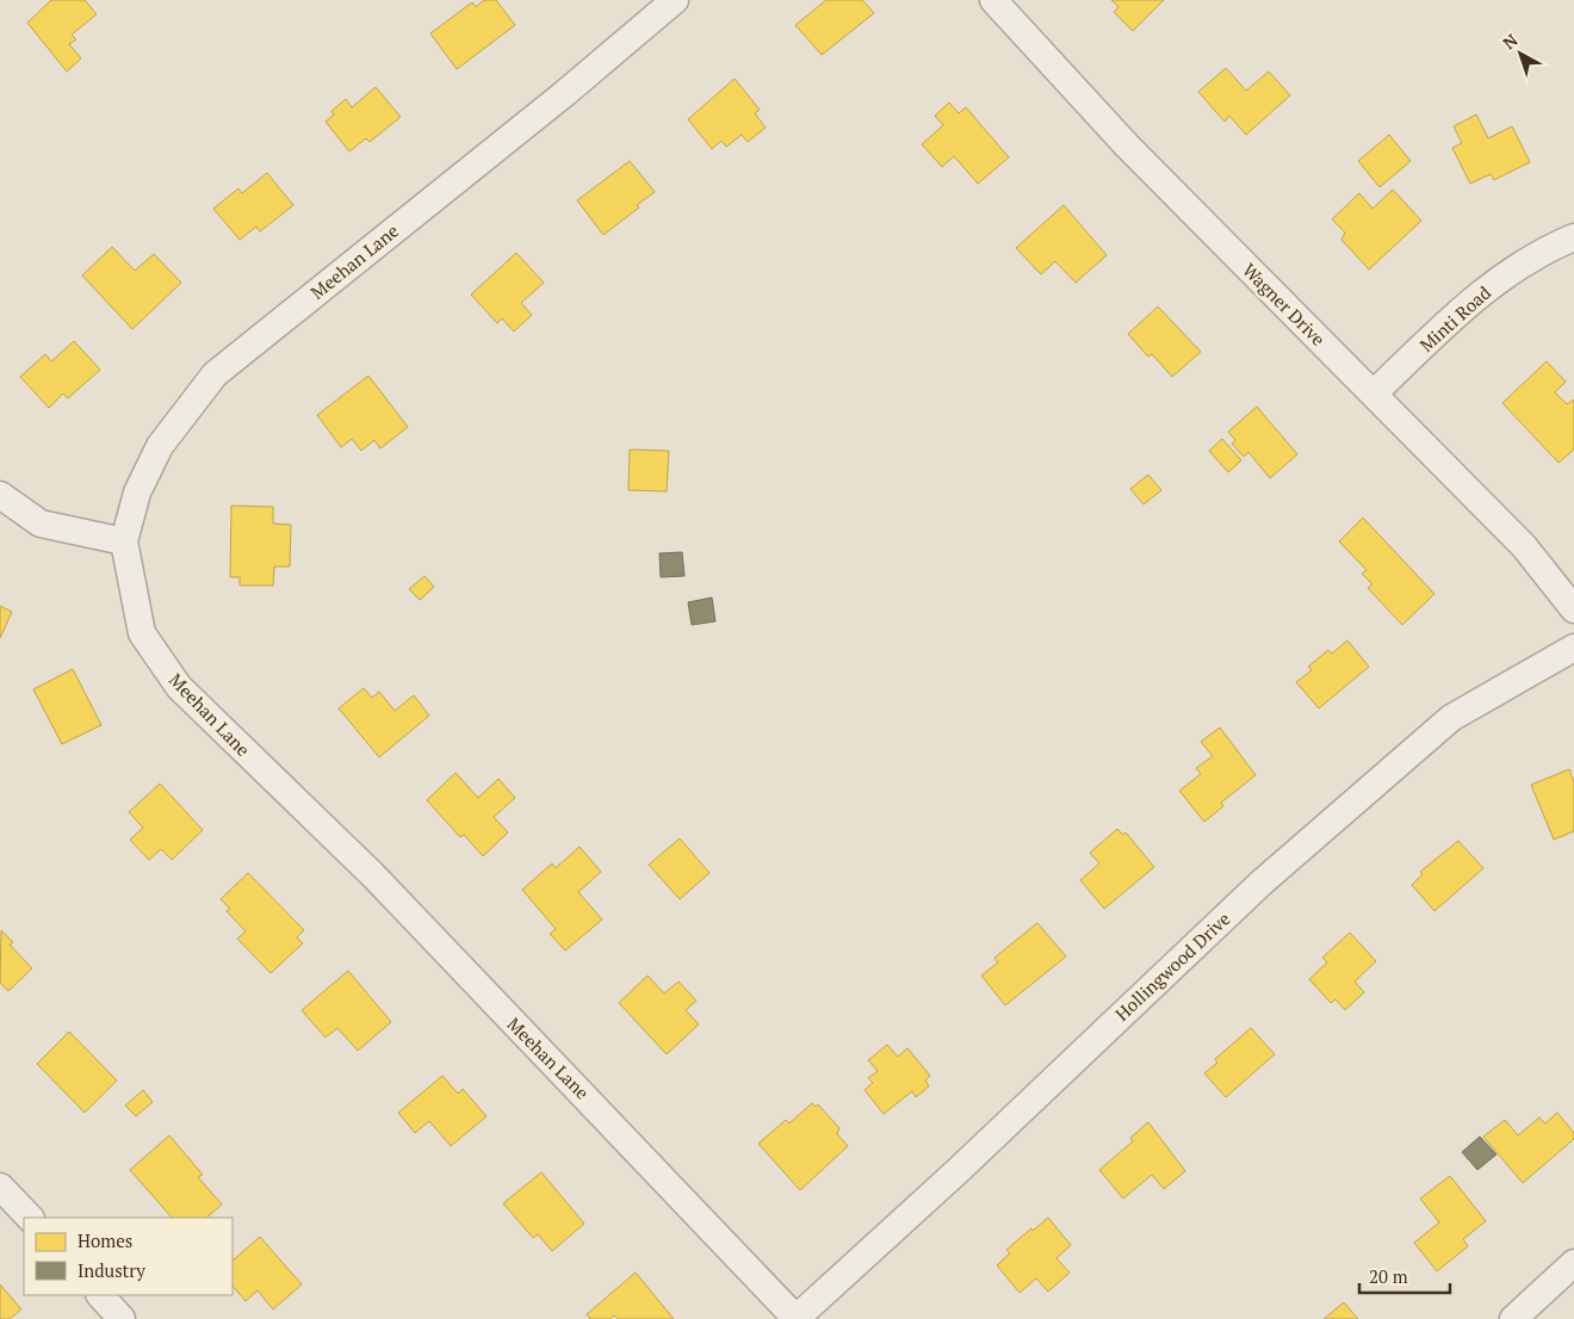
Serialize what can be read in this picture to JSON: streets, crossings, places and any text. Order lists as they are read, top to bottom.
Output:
{
  "streets": {
    "street": [
      "Meehan Lane",
      "Wagner Drive",
      "Minti Road",
      "Hollingwood Drive"
    ]
  },
  "crossings": [
    ["Meehan Lane", "Hollingwood Drive"],
    ["Wagner Drive", "Minti Road"]
  ],
  "legend": ["Homes", "Industry"],
  "scale_bar": "20 m",
  "north": "top left"
}
